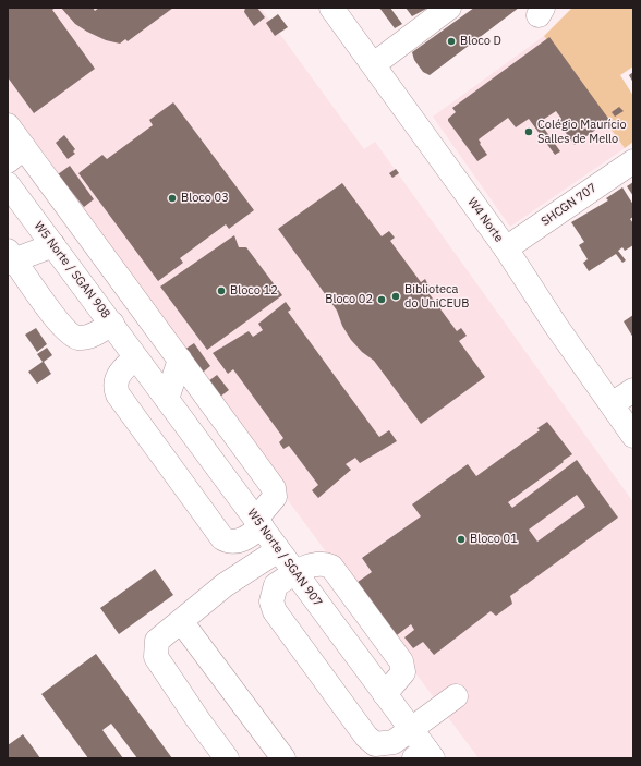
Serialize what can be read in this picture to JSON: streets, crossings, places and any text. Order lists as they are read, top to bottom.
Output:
{
  "streets": {
    "main road": [
      "SHCGN 707",
      "W4 Norte",
      "W5 Norte / SGAN 908",
      "W5 Norte / SGAN 907"
    ]
  },
  "crossings": [
    ["SHCGN 707", "W4 Norte"],
    ["W5 Norte / SGAN 908", "W5 Norte / SGAN 907"]
  ],
  "places": [
    "Bloco D",
    "Colégio Maurício Salles de Mello",
    "Bloco 03",
    "Bloco 12",
    "Biblioteca do UniCEUB",
    "Bloco 02",
    "Bloco 01"
  ]
}
